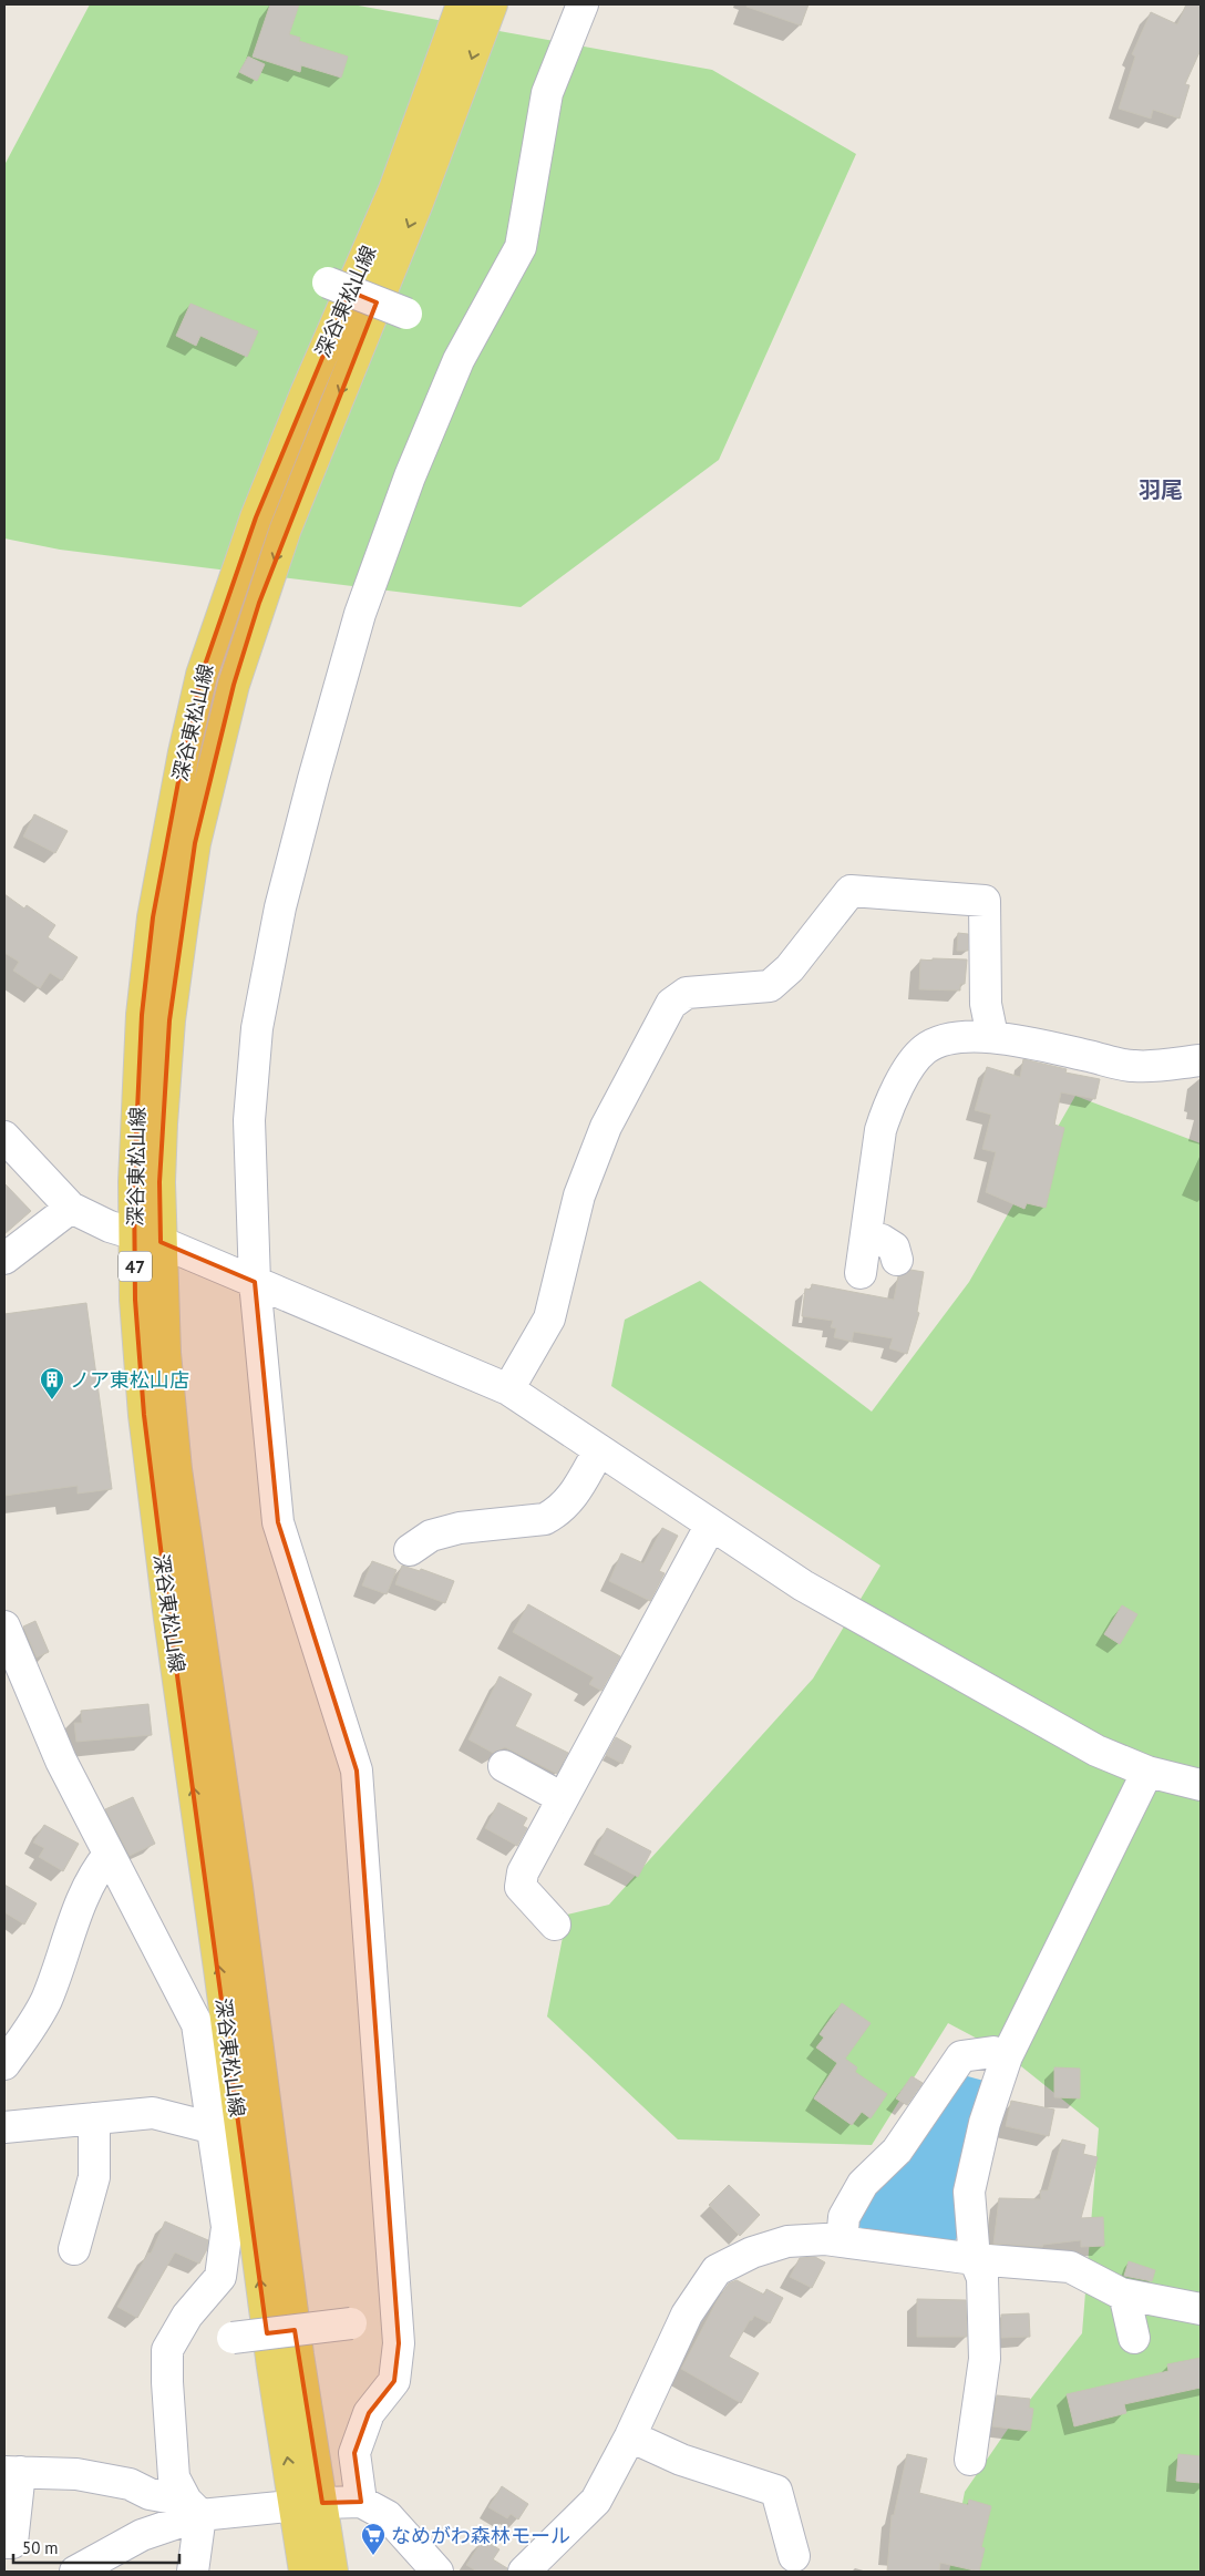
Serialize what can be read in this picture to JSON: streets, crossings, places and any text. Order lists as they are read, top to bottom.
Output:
{
  "streets": {
    "main road": ["深谷東松山線", "47"]
  },
  "districts": ["羽尾"],
  "places": {
    "building": ["ノア東松山店"],
    "supermarket": ["なめがわ森林モール"]
  },
  "scale_bar": "50 m"
}
